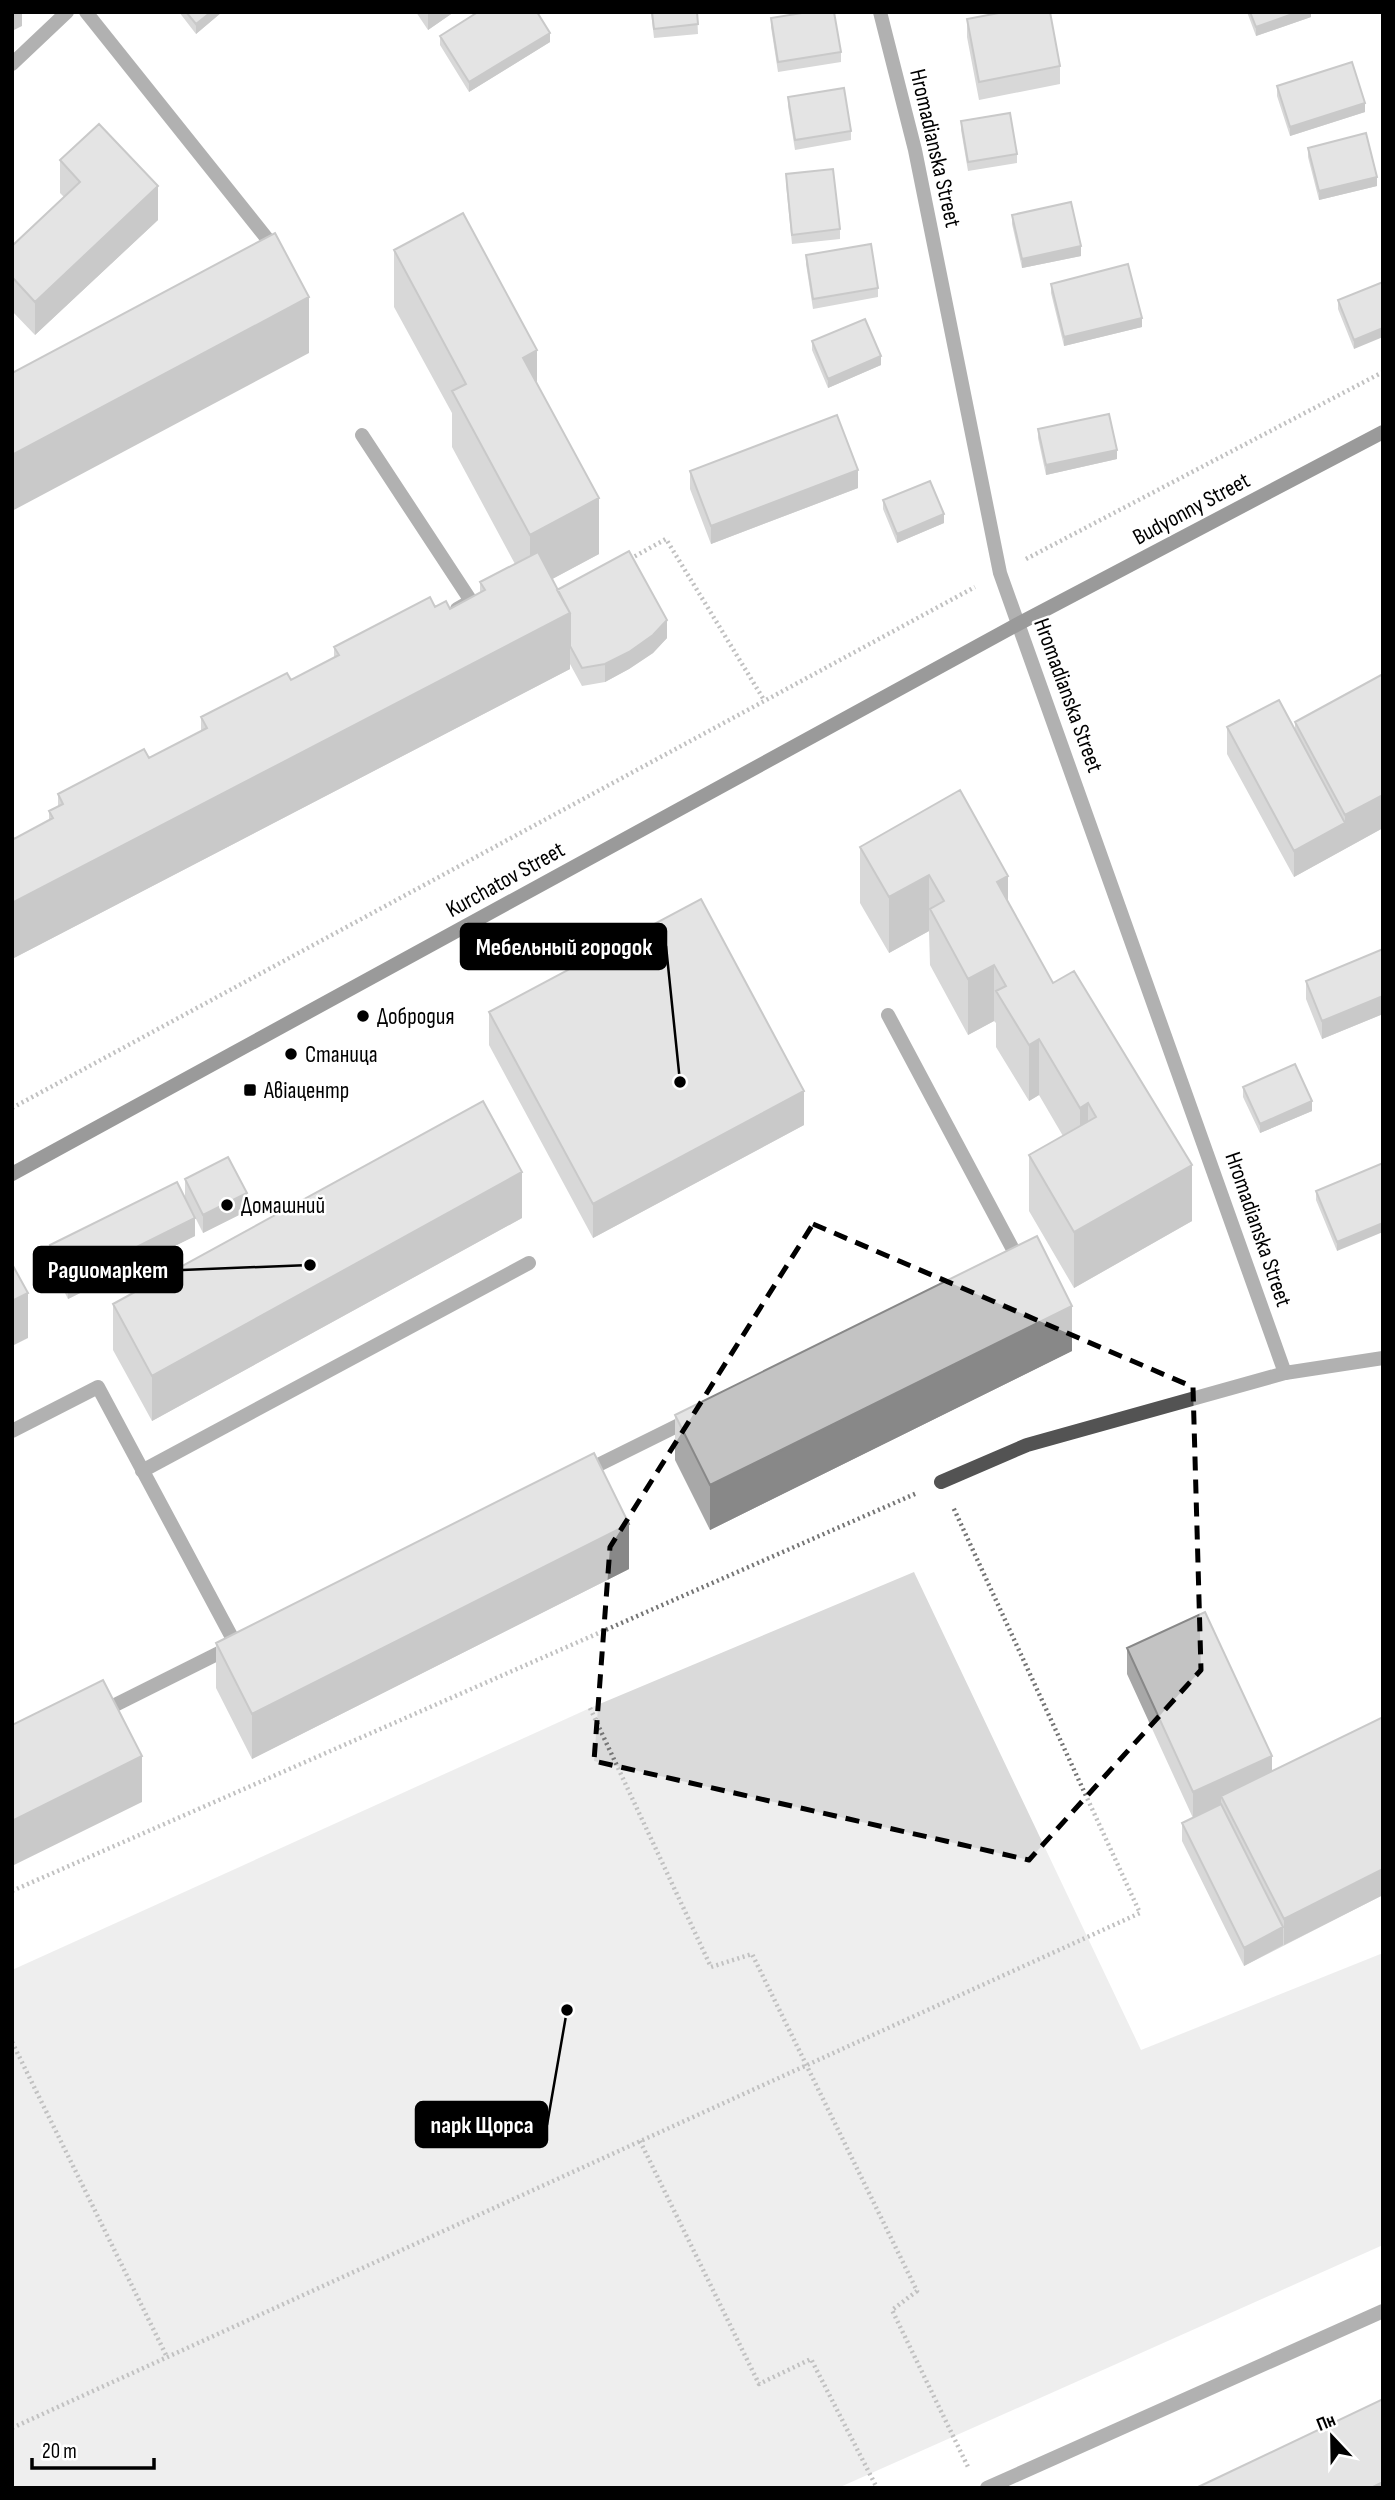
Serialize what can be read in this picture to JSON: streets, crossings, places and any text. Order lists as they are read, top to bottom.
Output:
{
  "streets": {
    "main road": ["Budyonny Street", "Kurchatov Street"],
    "street": ["Hromadianska Street"]
  },
  "crossings": [
    ["Hromadianska Street", "Budyonny Street"],
    ["Hromadianska Street", "Kurchatov Street"],
    ["Budyonny Street", "Kurchatov Street"]
  ],
  "places": {
    "other": [
      "Добродия",
      "Станица",
      "Мебельный городок",
      "Домашний",
      "Радиомаркет",
      "парк Щорса"
    ],
    "transit": ["Авіацентр"]
  },
  "scale_bar": "20 m",
  "north": "top"
}
